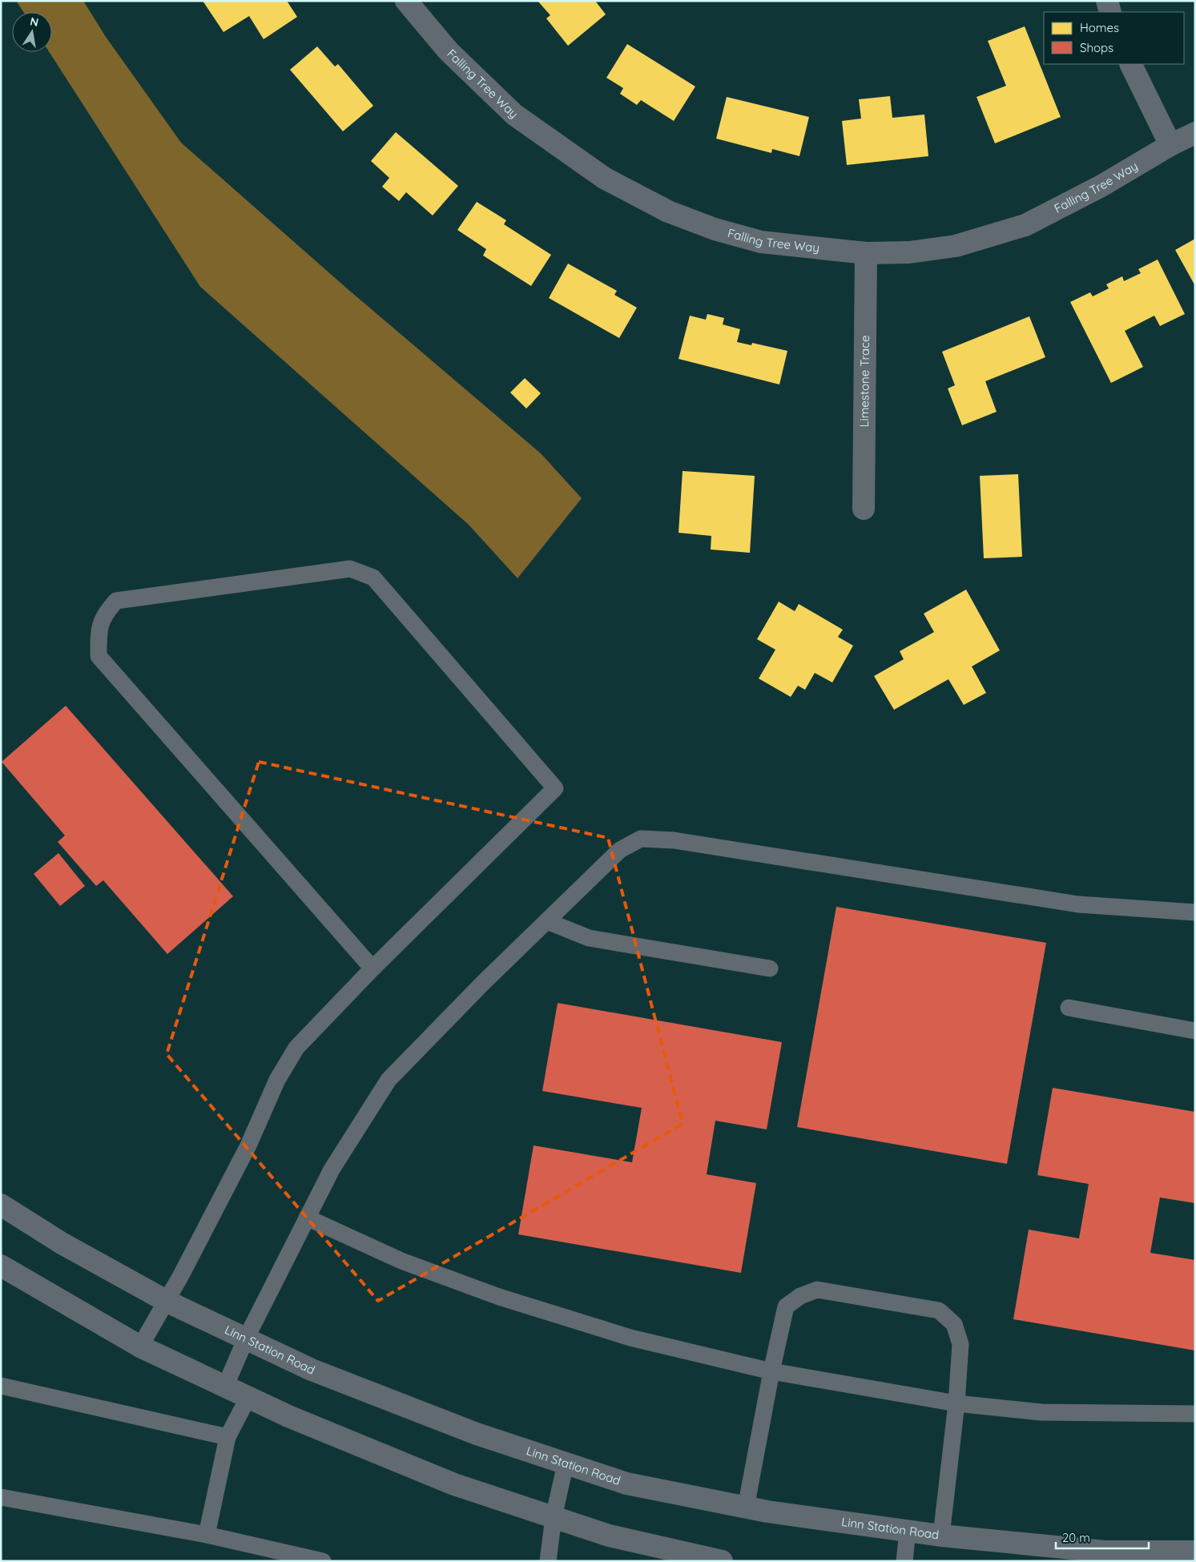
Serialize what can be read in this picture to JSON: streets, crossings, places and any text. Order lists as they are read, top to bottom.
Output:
{
  "streets": {
    "street": ["Falling Tree Way", "Limestone Trace", "Linn Station Road"]
  },
  "crossings": [
    ["Falling Tree Way", "Limestone Trace"]
  ],
  "legend": ["Homes", "Shops"],
  "scale_bar": "20 m",
  "north": "top"
}
